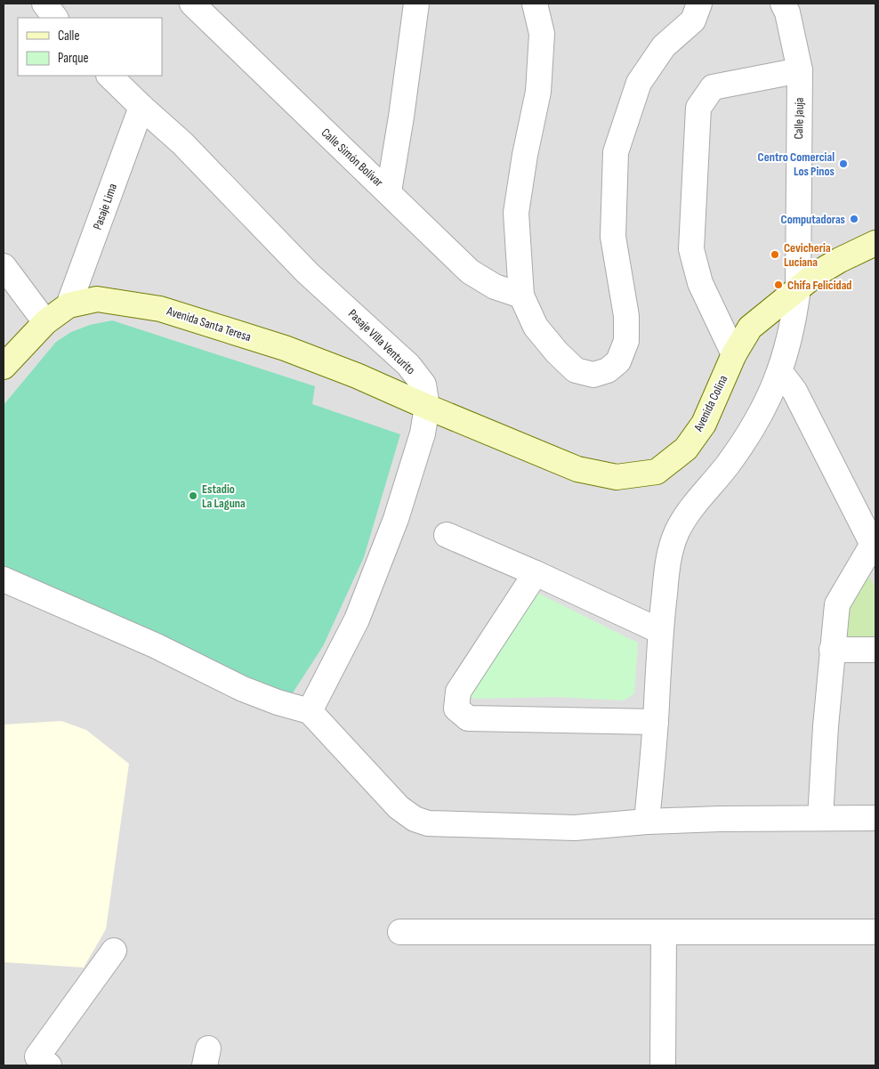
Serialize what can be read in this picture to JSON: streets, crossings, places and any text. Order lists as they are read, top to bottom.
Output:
{
  "streets": {
    "street": [
      "Calle Jauja",
      "Calle Simón Bolívar",
      "Pasaje Lima",
      "Avenida Santa Teresa",
      "Pasaje Villa Venturito",
      "Avenida Colina"
    ]
  },
  "crossings": [
    ["Calle Jauja", "Avenida Colina"],
    ["Pasaje Lima", "Avenida Santa Teresa"],
    ["Pasaje Lima", "Pasaje Villa Venturito"],
    ["Avenida Santa Teresa", "Pasaje Villa Venturito"],
    ["Avenida Santa Teresa", "Avenida Colina"],
    ["Pasaje Villa Venturito", "Avenida Colina"]
  ],
  "places": [
    "Centro Comercial Los Pinos",
    "Computadoras",
    "Cevicheria Luciana",
    "Chifa Felicidad",
    "Estadio La Laguna"
  ],
  "legend": ["Calle", "Parque"]
}
